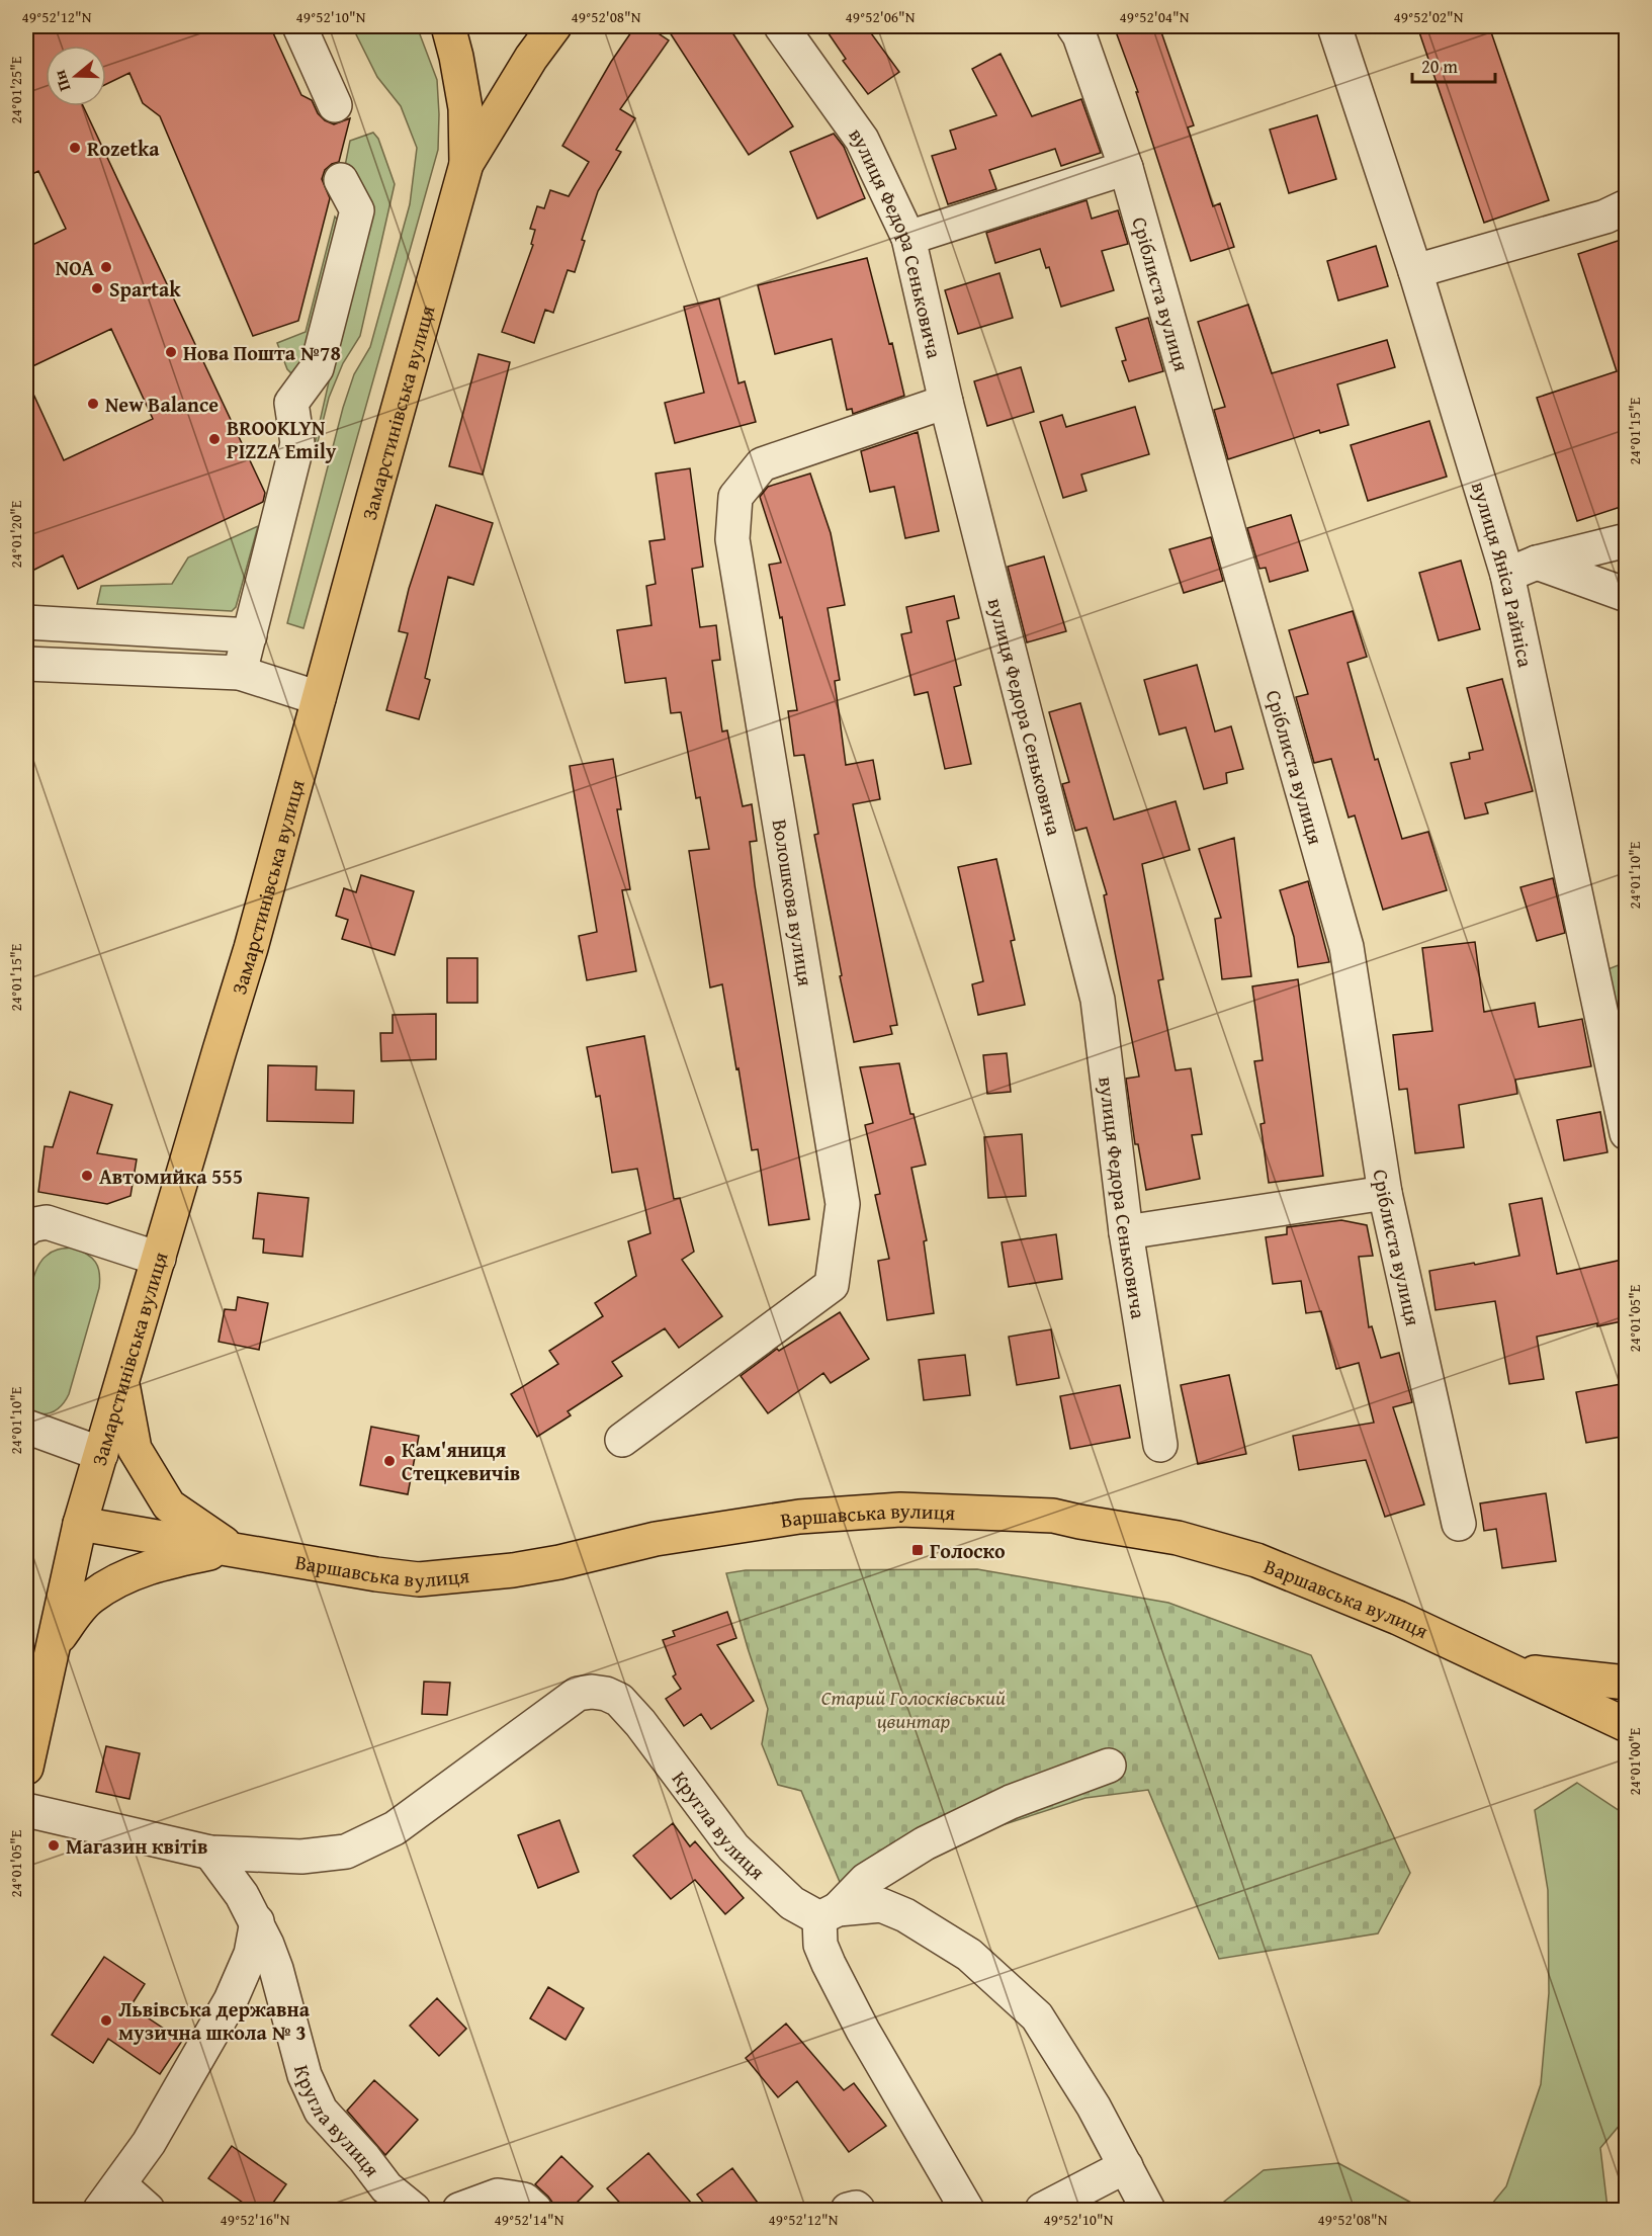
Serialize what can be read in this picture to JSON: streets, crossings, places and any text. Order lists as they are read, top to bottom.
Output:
{
  "streets": {
    "main road": ["Замарстинівська вулиця", "Варшавська вулиця"],
    "street": [
      "вулиця Федора Сеньковича",
      "Сріблиста вулиця",
      "вулиця Яніса Райніса",
      "Волошкова вулиця",
      "Кругла вулиця"
    ]
  },
  "crossings": [
    ["вулиця Федора Сеньковича", "Волошкова вулиця"],
    ["Замарстинівська вулиця", "Варшавська вулиця"]
  ],
  "parks": ["Старий Голосківський цвинтар"],
  "places": {
    "other": [
      "Rozetka",
      "NOA",
      "Spartak",
      "Нова Пошта №78",
      "New Balance",
      "BROOKLYN PIZZA Emily",
      "Автомийка 555",
      "Кам'яниця Стецкевичів",
      "Магазин квітів",
      "Львівська державна музична школа № 3"
    ],
    "transit": ["Голоско"]
  },
  "scale_bar": "20 m",
  "north": "left",
  "coordinates": [
    "49°52'12\"N",
    "49°52'10\"N",
    "49°52'08\"N",
    "49°52'06\"N",
    "49°52'04\"N",
    "49°52'02\"N",
    "24°01'25\"E",
    "24°01'15\"E",
    "24°01'20\"E",
    "24°01'10\"E",
    "24°01'05\"E",
    "24°01'00\"E",
    "49°52'16\"N",
    "49°52'14\"N"
  ]
}
